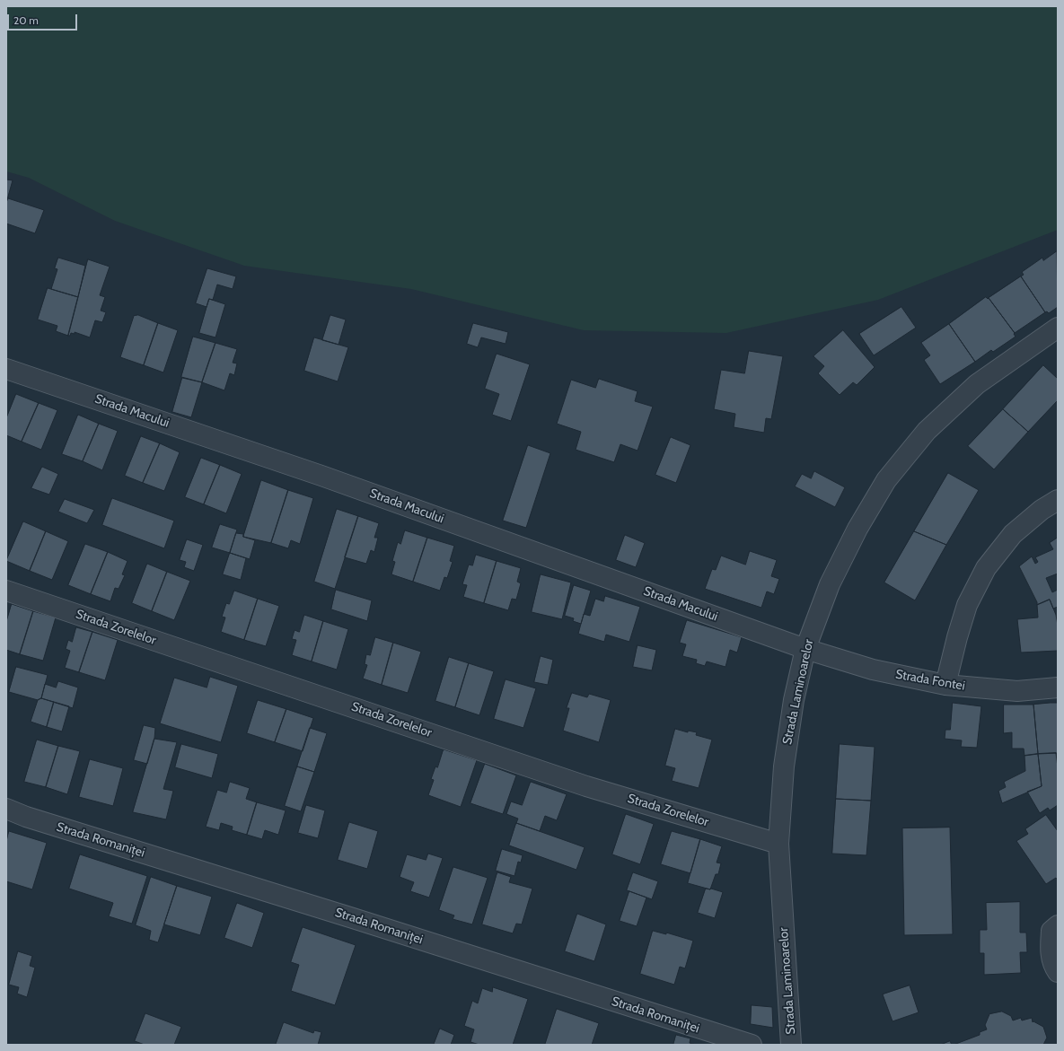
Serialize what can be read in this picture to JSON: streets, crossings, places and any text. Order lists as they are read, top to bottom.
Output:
{
  "streets": {
    "street": [
      "Strada Macului",
      "Strada Zorelelor",
      "Strada Fontei",
      "Strada Laminoarelor",
      "Strada Romaniței"
    ]
  },
  "crossings": [
    ["Strada Macului", "Strada Fontei"],
    ["Strada Macului", "Strada Laminoarelor"],
    ["Strada Zorelelor", "Strada Laminoarelor"],
    ["Strada Fontei", "Strada Laminoarelor"]
  ],
  "scale_bar": "20 m"
}
